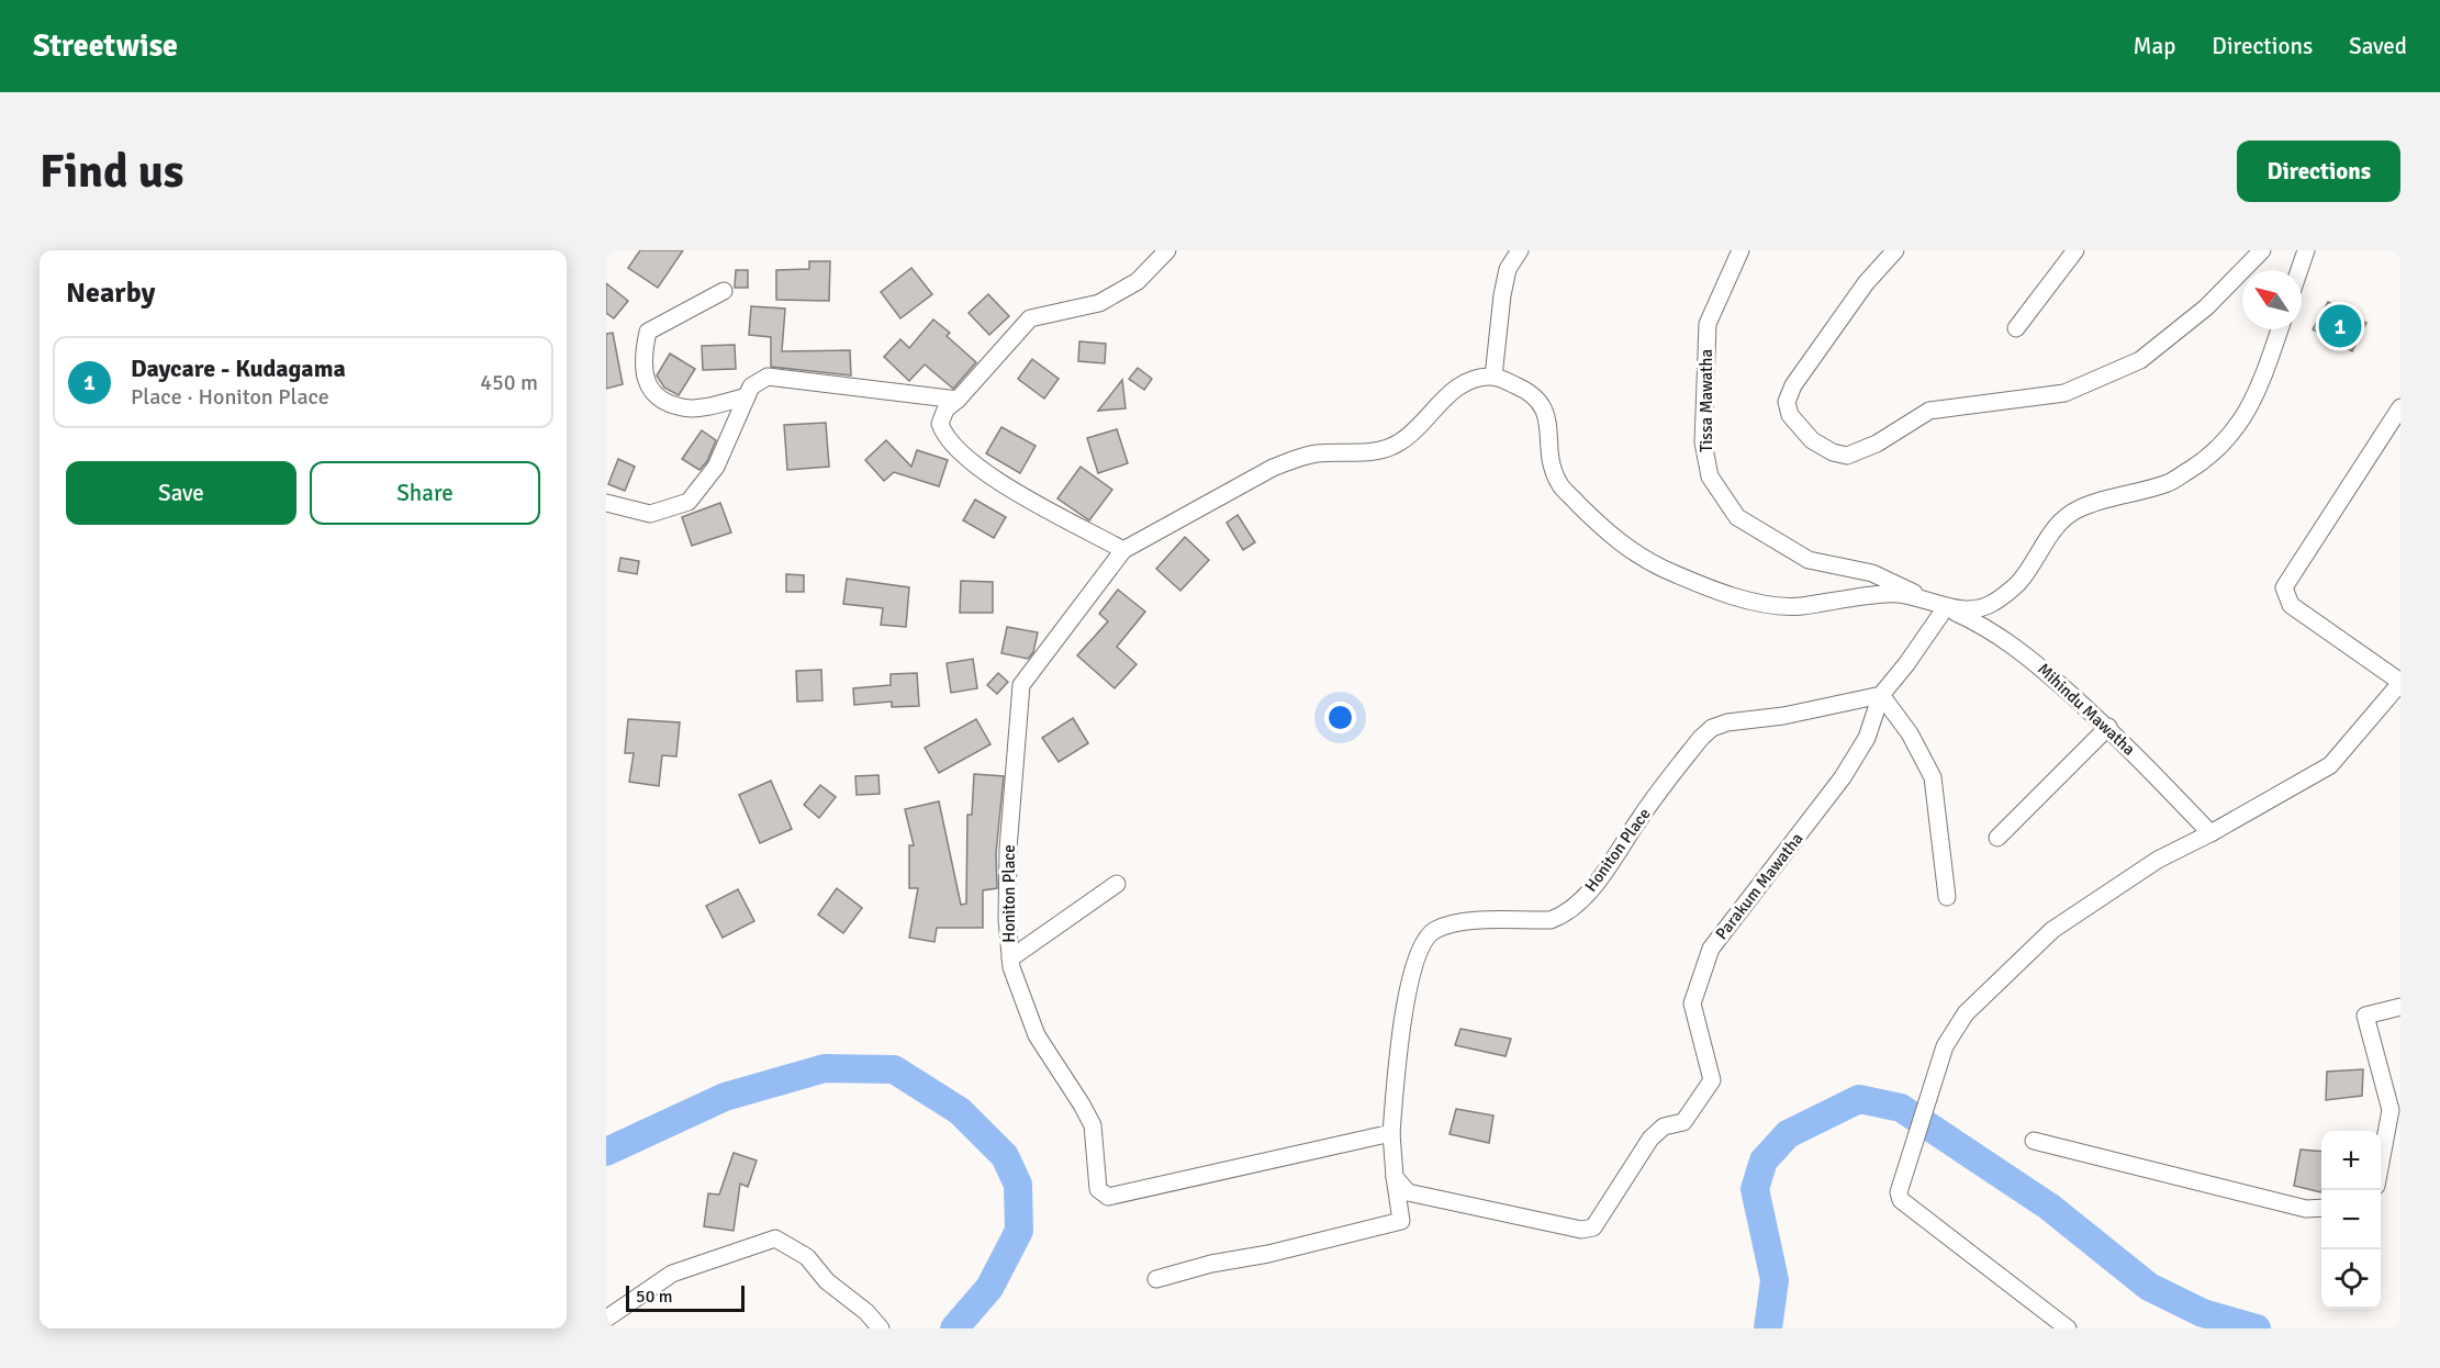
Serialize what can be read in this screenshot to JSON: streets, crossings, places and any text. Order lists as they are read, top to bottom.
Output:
{
  "streets": {
    "street": [
      "Tissa Mawatha",
      "Mihindu Mawatha",
      "Honiton Place",
      "Parakum Mawatha"
    ]
  },
  "crossings": [
    ["Tissa Mawatha", "Mihindu Mawatha"],
    ["Honiton Place", "Parakum Mawatha"]
  ],
  "scale_bar": "50 m",
  "north": "top left",
  "page": {
    "header": "Streetwise",
    "nav": ["Map", "Directions", "Saved"],
    "buttons": [
      "Directions",
      ["Save", "Share"]
    ],
    "title": "Find us",
    "heading": "Nearby",
    "pins": "1",
    "list": [
      {
        "mark": "1",
        "name": "Daycare - Kudagama",
        "note": "Place · Honiton Place",
        "value": "450 m"
      }
    ],
    "map_buttons": ["+", "−"],
    "scale": "50 m"
  }
}
